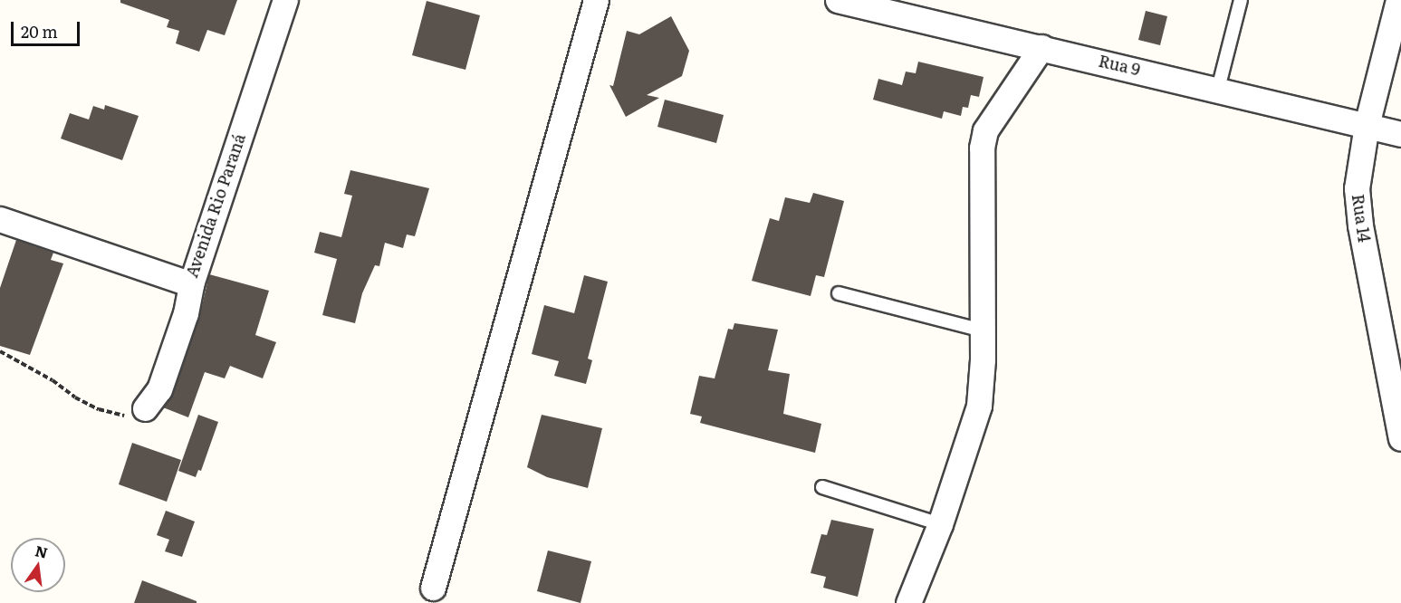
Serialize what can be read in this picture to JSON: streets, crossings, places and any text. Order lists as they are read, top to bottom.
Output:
{
  "streets": {
    "street": ["Rua 9", "Avenida Rio Paraná", "Rua 14"]
  },
  "crossings": [
    ["Rua 9", "Rua 14"]
  ],
  "scale_bar": "20 m",
  "north": "top"
}
